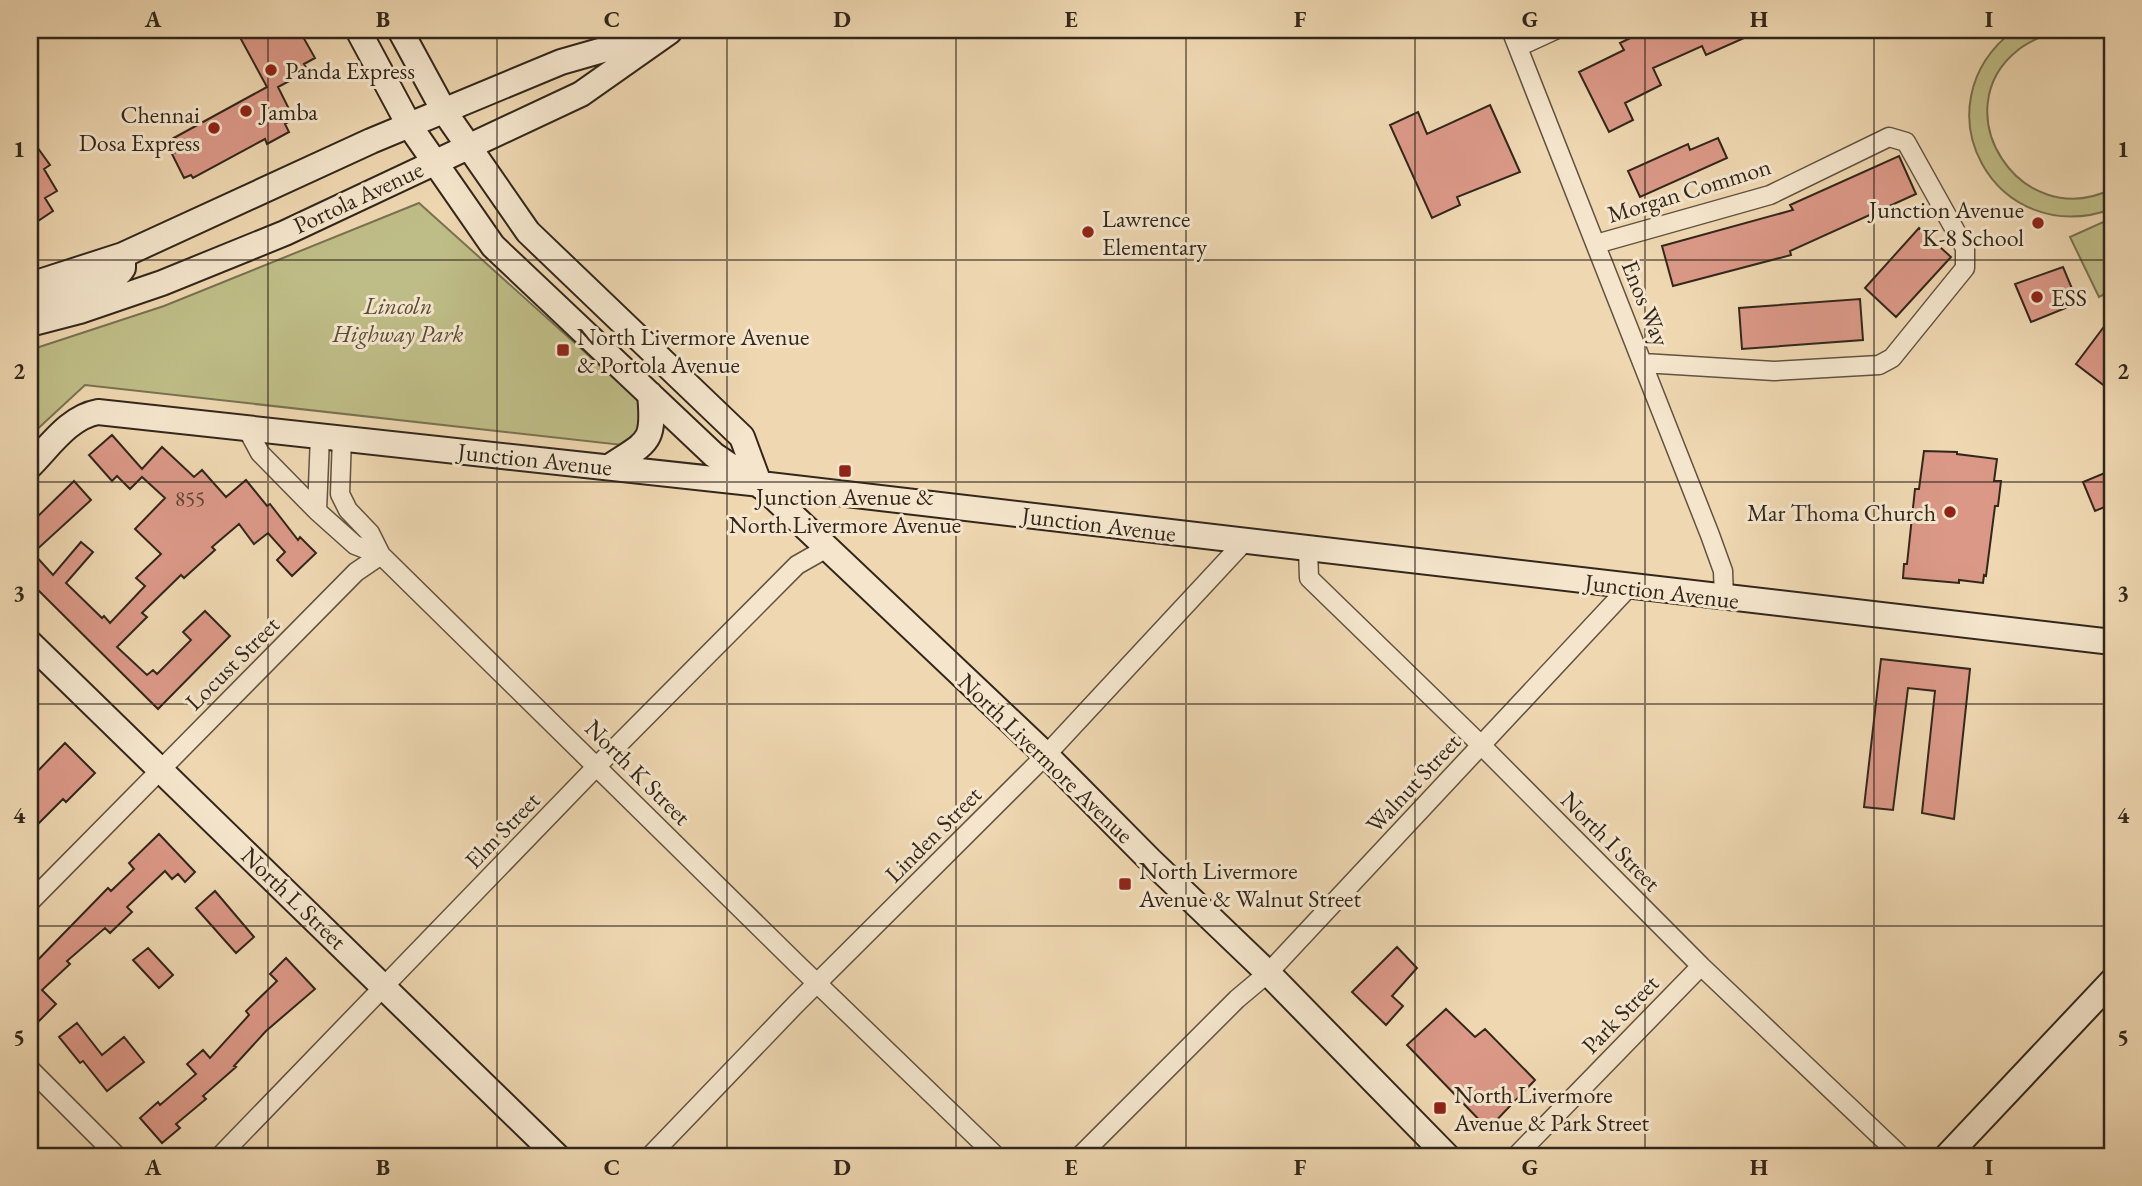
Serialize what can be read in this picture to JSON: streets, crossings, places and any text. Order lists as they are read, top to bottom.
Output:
{
  "streets": {
    "main road": [
      "Portola Avenue",
      "Junction Avenue",
      "North Livermore Avenue",
      "North L Street"
    ],
    "street": [
      "Morgan Common",
      "Enos Way",
      "Locust Street",
      "North K Street",
      "Walnut Street",
      "Elm Street",
      "Linden Street",
      "North I Street",
      "Park Street"
    ]
  },
  "crossings": [
    ["Morgan Common", "Enos Way"],
    ["Portola Avenue", "North Livermore Avenue"],
    ["Enos Way", "Junction Avenue"],
    ["Junction Avenue", "North Livermore Avenue"],
    ["Junction Avenue", "North K Street"],
    ["Junction Avenue", "Walnut Street"],
    ["Junction Avenue", "Linden Street"],
    ["Junction Avenue", "North I Street"],
    ["Locust Street", "North K Street"],
    ["Locust Street", "North L Street"],
    ["North Livermore Avenue", "Walnut Street"],
    ["North Livermore Avenue", "Elm Street"],
    ["North Livermore Avenue", "Linden Street"],
    ["North K Street", "Elm Street"],
    ["North K Street", "Linden Street"],
    ["Walnut Street", "North I Street"],
    ["Elm Street", "North L Street"],
    ["North I Street", "Park Street"]
  ],
  "parks": ["Lincoln Highway Park"],
  "places": {
    "other": [
      "Panda Express",
      "Jamba",
      "Chennai Dosa Express",
      "Junction Avenue K-8 School",
      "Lawrence Elementary",
      "ESS",
      "Mar Thoma Church"
    ],
    "transit": [
      "North Livermore Avenue & Portola Avenue",
      "Junction Avenue & North Livermore Avenue",
      "North Livermore Avenue & Walnut Street",
      "North Livermore Avenue & Park Street"
    ]
  },
  "house_numbers": ["855"],
  "grid": {
    "columns": [
      "A",
      "B",
      "C",
      "D",
      "E",
      "F",
      "G",
      "H",
      "I"
    ],
    "rows": [
      "1",
      "2",
      "3",
      "4",
      "5"
    ]
  }
}
